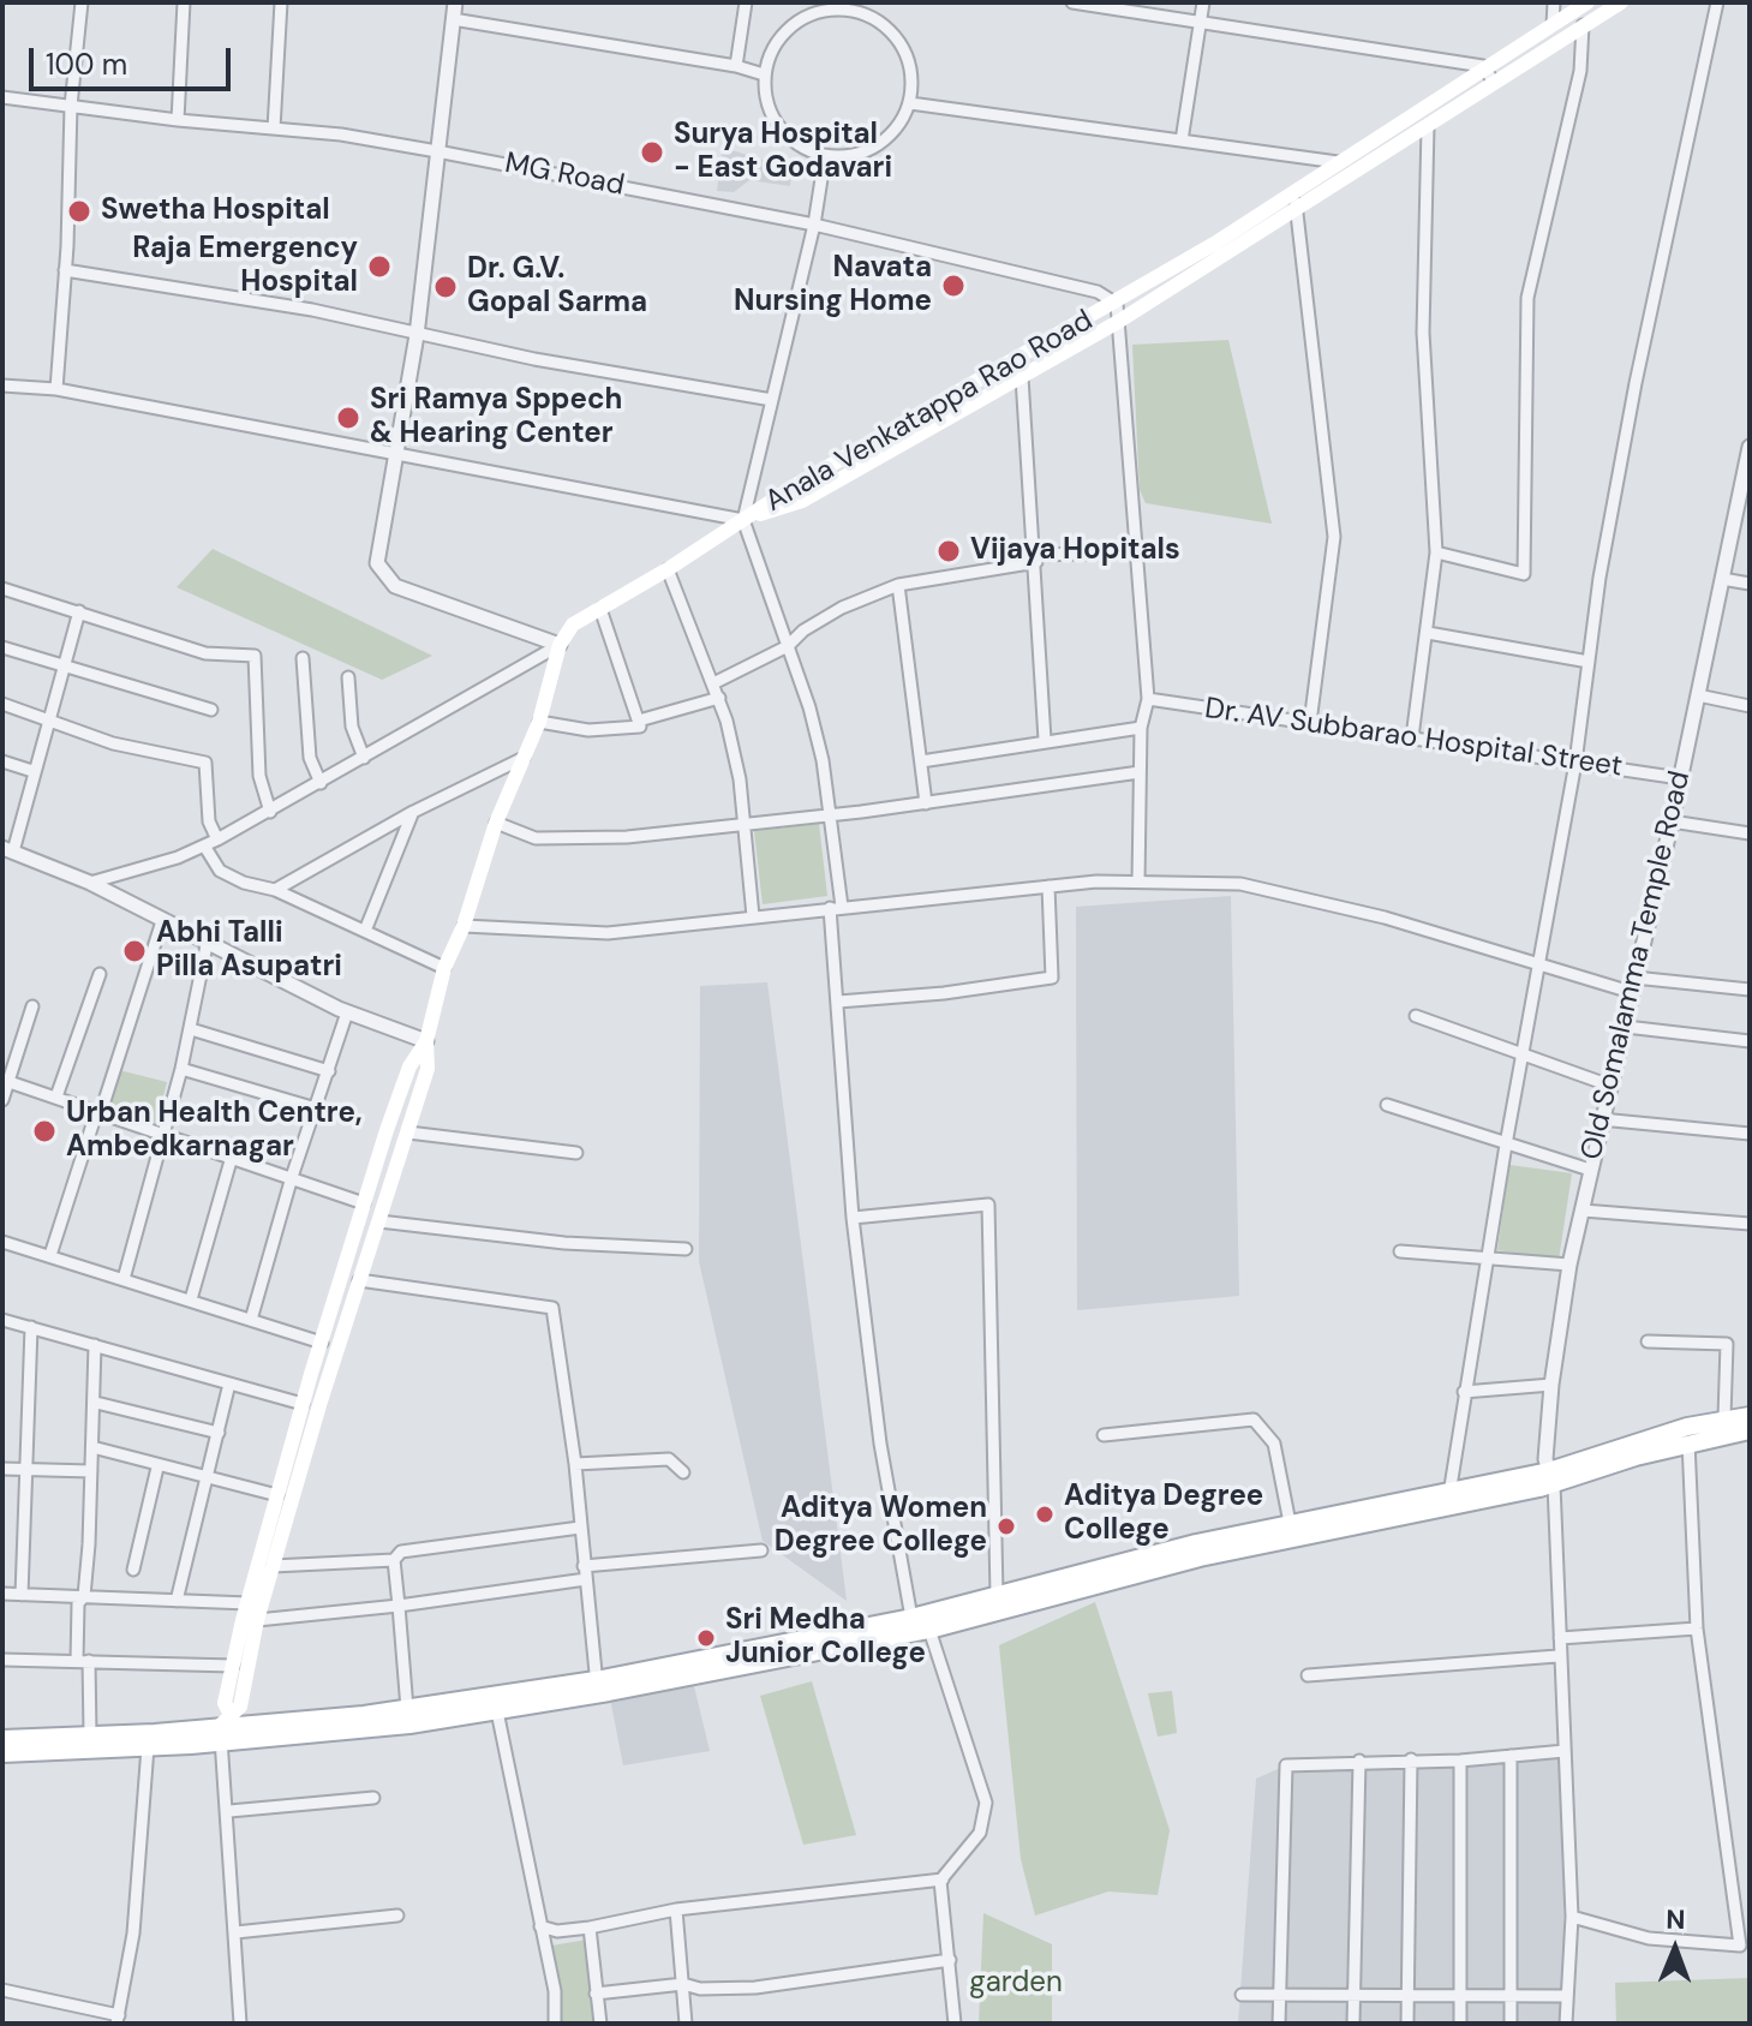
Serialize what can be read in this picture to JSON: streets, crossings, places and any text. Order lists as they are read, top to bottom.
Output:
{
  "streets": {
    "main road": ["Anala Venkatappa Rao Road"],
    "street": ["MG Road", "Dr. AV Subbarao Hospital Street", "Old Somalamma Temple Road"]
  },
  "crossings": [
    ["MG Road", "Anala Venkatappa Rao Road"],
    ["Dr. AV Subbarao Hospital Street", "Old Somalamma Temple Road"]
  ],
  "parks": ["garden"],
  "places": [
    "Surya Hospital - East Godavari",
    "Swetha Hospital",
    "Raja Emergency Hospital",
    "Navata Nursing Home",
    "Dr. G.V. Gopal Sarma",
    "Sri Ramya Sppech & Hearing Center",
    "Vijaya Hopitals",
    "Abhi Talli Pilla Asupatri",
    "Urban Health Centre, Ambedkarnagar",
    "Aditya Degree College",
    "Aditya Women Degree College",
    "Sri Medha Junior College"
  ],
  "scale_bar": "100 m",
  "north": "top"
}
